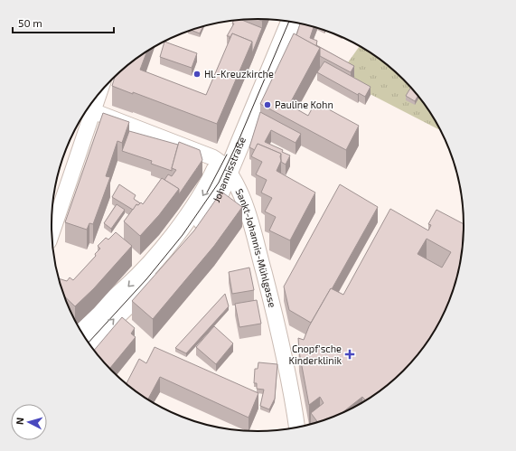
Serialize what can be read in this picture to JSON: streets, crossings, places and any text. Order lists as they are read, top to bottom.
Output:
{
  "streets": {
    "main road": ["Johannisstraße"],
    "street": ["Sankt-Johannis-Mühlgasse"]
  },
  "crossings": [
    ["Johannisstraße", "Sankt-Johannis-Mühlgasse"]
  ],
  "places": {
    "other": ["Hl.-Kreuzkirche", "Pauline Kohn"],
    "health": ["Cnopf'sche Kinderklinik"]
  },
  "scale_bar": "50 m",
  "north": "left"
}
